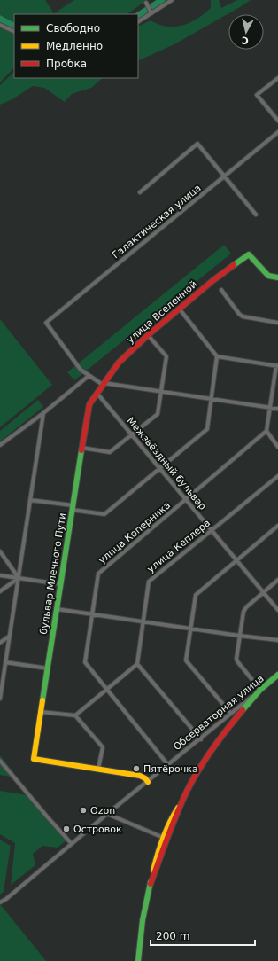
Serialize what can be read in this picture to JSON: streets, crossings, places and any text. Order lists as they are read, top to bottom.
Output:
{
  "streets": {
    "street": [
      "Галактическая улица",
      "улица Вселенной",
      "Межзвёздный бульвар",
      "улица Коперника",
      "улица Кеплера",
      "бульвар Млечного Пути",
      "Обсерваторная улица"
    ]
  },
  "crossings": [
    ["улица Вселенной", "Межзвёздный бульвар"],
    ["улица Вселенной", "бульвар Млечного Пути"],
    ["Межзвёздный бульвар", "улица Коперника"],
    ["Межзвёздный бульвар", "улица Кеплера"],
    ["Межзвёздный бульвар", "бульвар Млечного Пути"],
    ["улица Коперника", "Обсерваторная улица"]
  ],
  "places": ["Пятёрочка", "Ozon", "Островок"],
  "legend": ["Свободно", "Медленно", "Пробка"],
  "scale_bar": "200 m",
  "north": "bottom"
}
